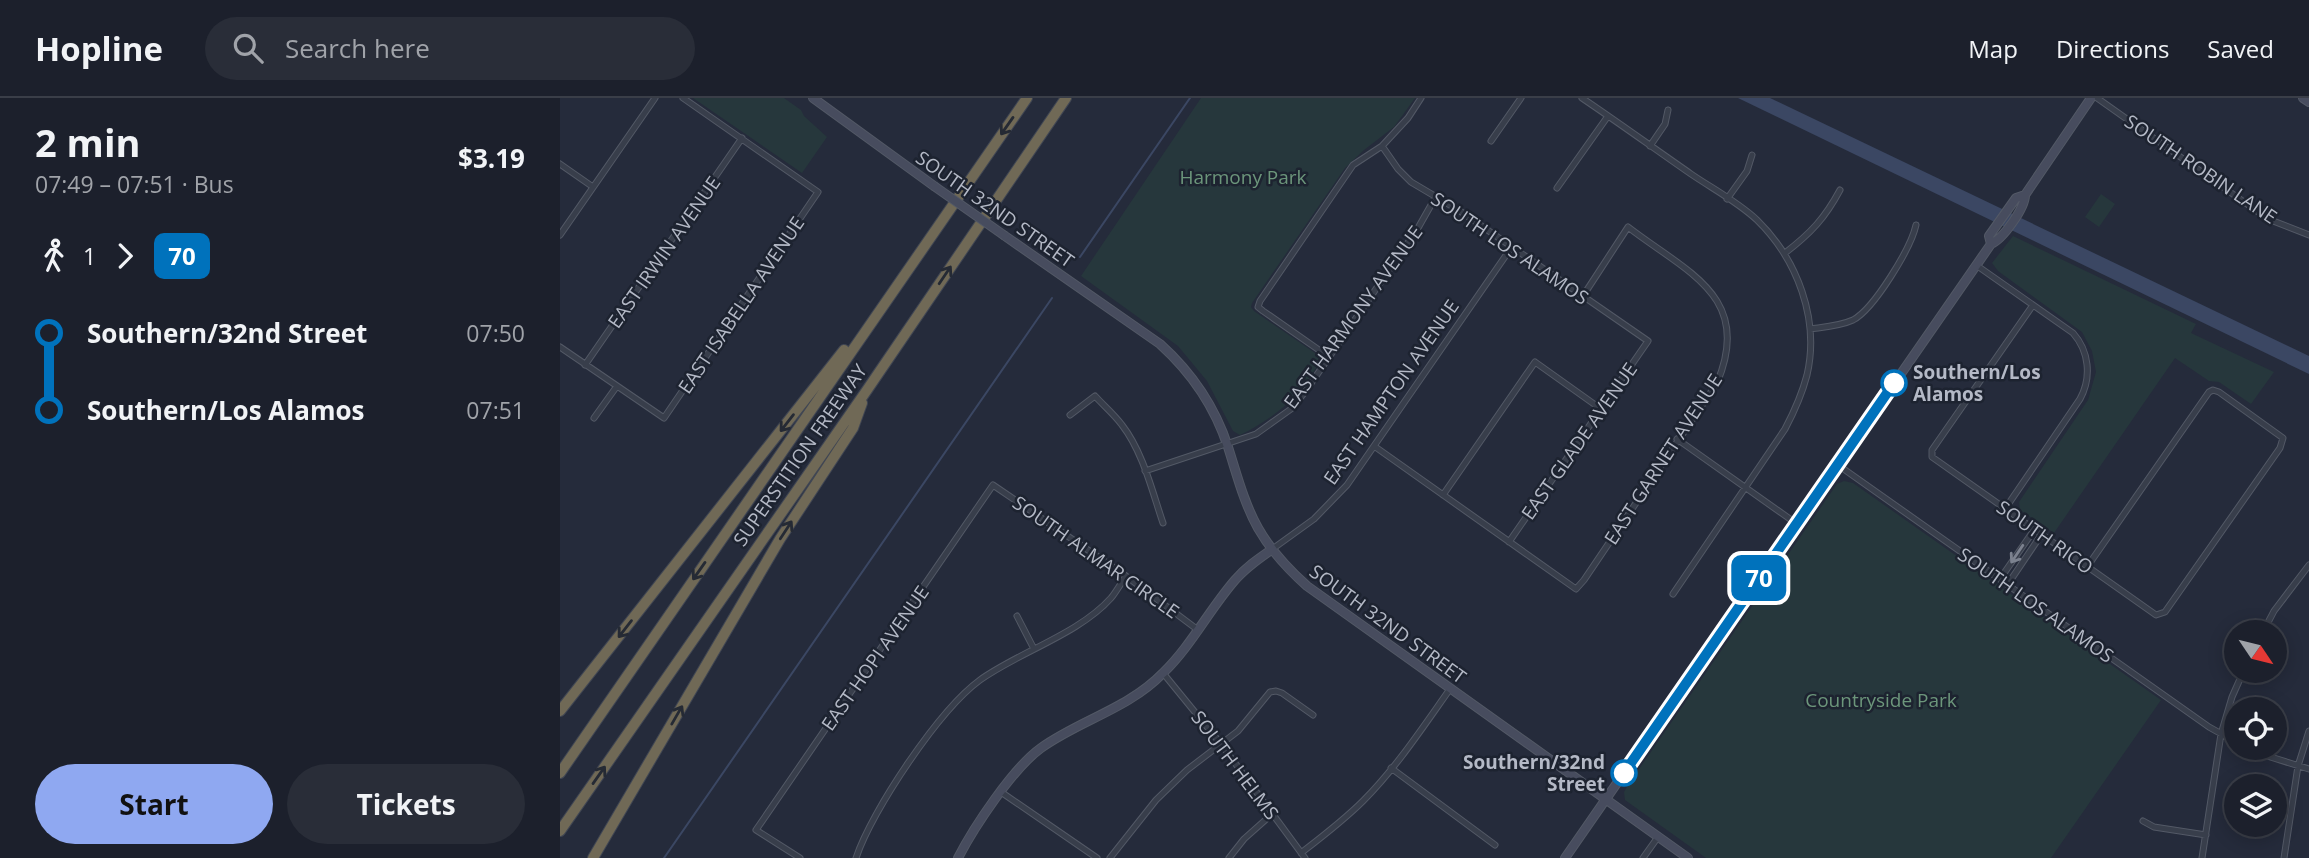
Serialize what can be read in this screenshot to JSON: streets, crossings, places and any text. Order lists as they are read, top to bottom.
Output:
{
  "streets": {
    "highway": ["SUPERSTITION FREEWAY"],
    "street": [
      "SOUTH ROBIN LANE",
      "SOUTH 32ND STREET",
      "SOUTH LOS ALAMOS",
      "EAST IRWIN AVENUE",
      "EAST ISABELLA AVENUE",
      "EAST HARMONY AVENUE",
      "EAST HAMPTON AVENUE",
      "EAST GLADE AVENUE",
      "EAST GARNET AVENUE",
      "SOUTH RICO",
      "SOUTH ALMAR CIRCLE",
      "EAST HOPI AVENUE",
      "SOUTH HELMS"
    ]
  },
  "crossings": [
    ["SOUTH 32ND STREET", "EAST HARMONY AVENUE"],
    ["SOUTH 32ND STREET", "EAST HAMPTON AVENUE"],
    ["SOUTH LOS ALAMOS", "EAST HARMONY AVENUE"],
    ["SOUTH LOS ALAMOS", "EAST HAMPTON AVENUE"],
    ["SOUTH LOS ALAMOS", "EAST GLADE AVENUE"],
    ["SOUTH LOS ALAMOS", "EAST GARNET AVENUE"],
    ["EAST IRWIN AVENUE", "EAST ISABELLA AVENUE"],
    ["EAST HAMPTON AVENUE", "SOUTH ALMAR CIRCLE"],
    ["EAST HAMPTON AVENUE", "SOUTH HELMS"],
    ["EAST GLADE AVENUE", "EAST GARNET AVENUE"],
    ["SOUTH ALMAR CIRCLE", "EAST HOPI AVENUE"]
  ],
  "parks": ["Harmony Park", "Countryside Park"],
  "places": ["Southern/Los Alamos", "Southern/32nd Street"],
  "lines": ["bus line 70"],
  "north": "bottom right",
  "page": {
    "header": "Hopline",
    "search": "Search here",
    "nav": ["Map", "Directions", "Saved"],
    "heading": ["2 min", "07:49 – 07:51 · Bus", "$3.19"],
    "on_map": "70",
    "legs": ["1", "70"],
    "list": [
      {
        "name": "Southern/32nd Street",
        "value": "07:50"
      },
      {
        "name": "Southern/Los Alamos",
        "value": "07:51"
      }
    ],
    "buttons": ["Start", "Tickets"]
  }
}
